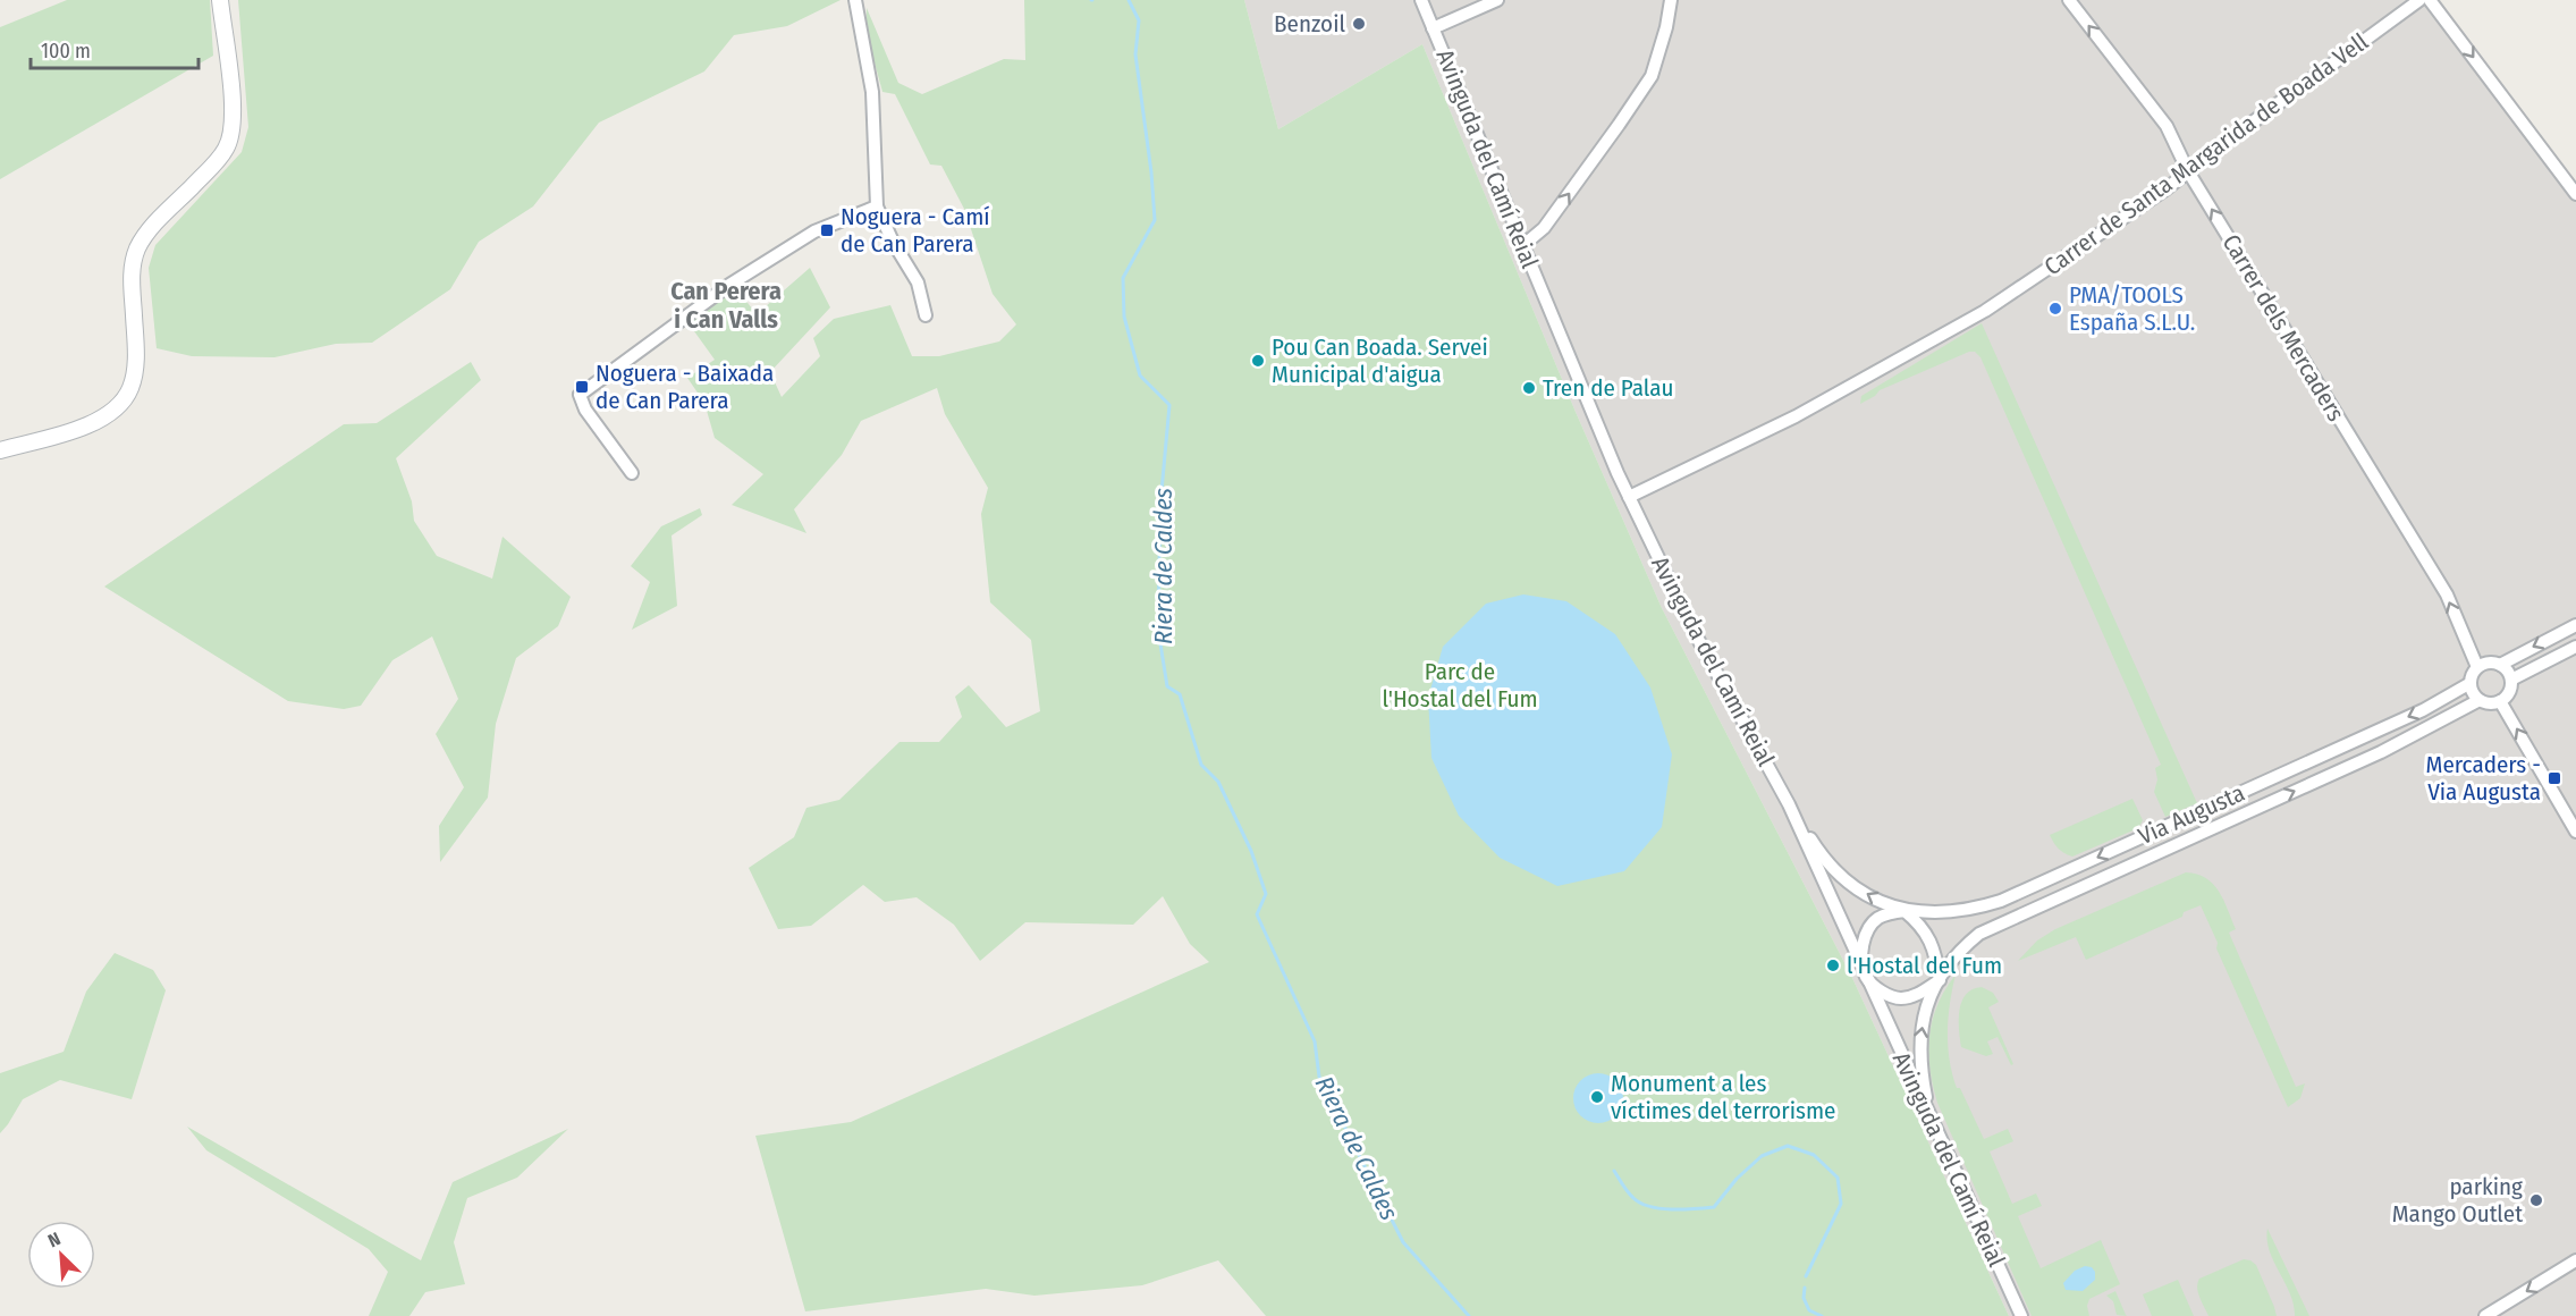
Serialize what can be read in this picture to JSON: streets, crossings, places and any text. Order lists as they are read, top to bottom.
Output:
{
  "streets": {
    "street": [
      "Carrer de Santa Margarida de Boada Vell",
      "Avinguda del Camí Reial",
      "Carrer dels Mercaders",
      "Via Augusta"
    ]
  },
  "crossings": [
    ["Carrer de Santa Margarida de Boada Vell", "Avinguda del Camí Reial"],
    ["Carrer de Santa Margarida de Boada Vell", "Carrer dels Mercaders"],
    ["Avinguda del Camí Reial", "Via Augusta"],
    ["Carrer dels Mercaders", "Via Augusta"]
  ],
  "one_way": ["Carrer dels Mercaders"],
  "districts": ["Can Perera i Can Valls"],
  "water": ["Riera de Caldes"],
  "parks": ["Parc de l'Hostal del Fum"],
  "places": {
    "other": [
      "Benzoil",
      "PMA/TOOLS España S.L.U.",
      "Pou Can Boada. Servei Municipal d'aigua",
      "Tren de Palau",
      "l'Hostal del Fum",
      "Monument a les víctimes del terrorisme",
      "parking Mango Outlet"
    ],
    "transit": ["Noguera - Camí de Can Parera", "Noguera - Baixada de Can Parera", "Mercaders - Via Augusta"]
  },
  "scale_bar": "100 m",
  "north": "top left"
}
